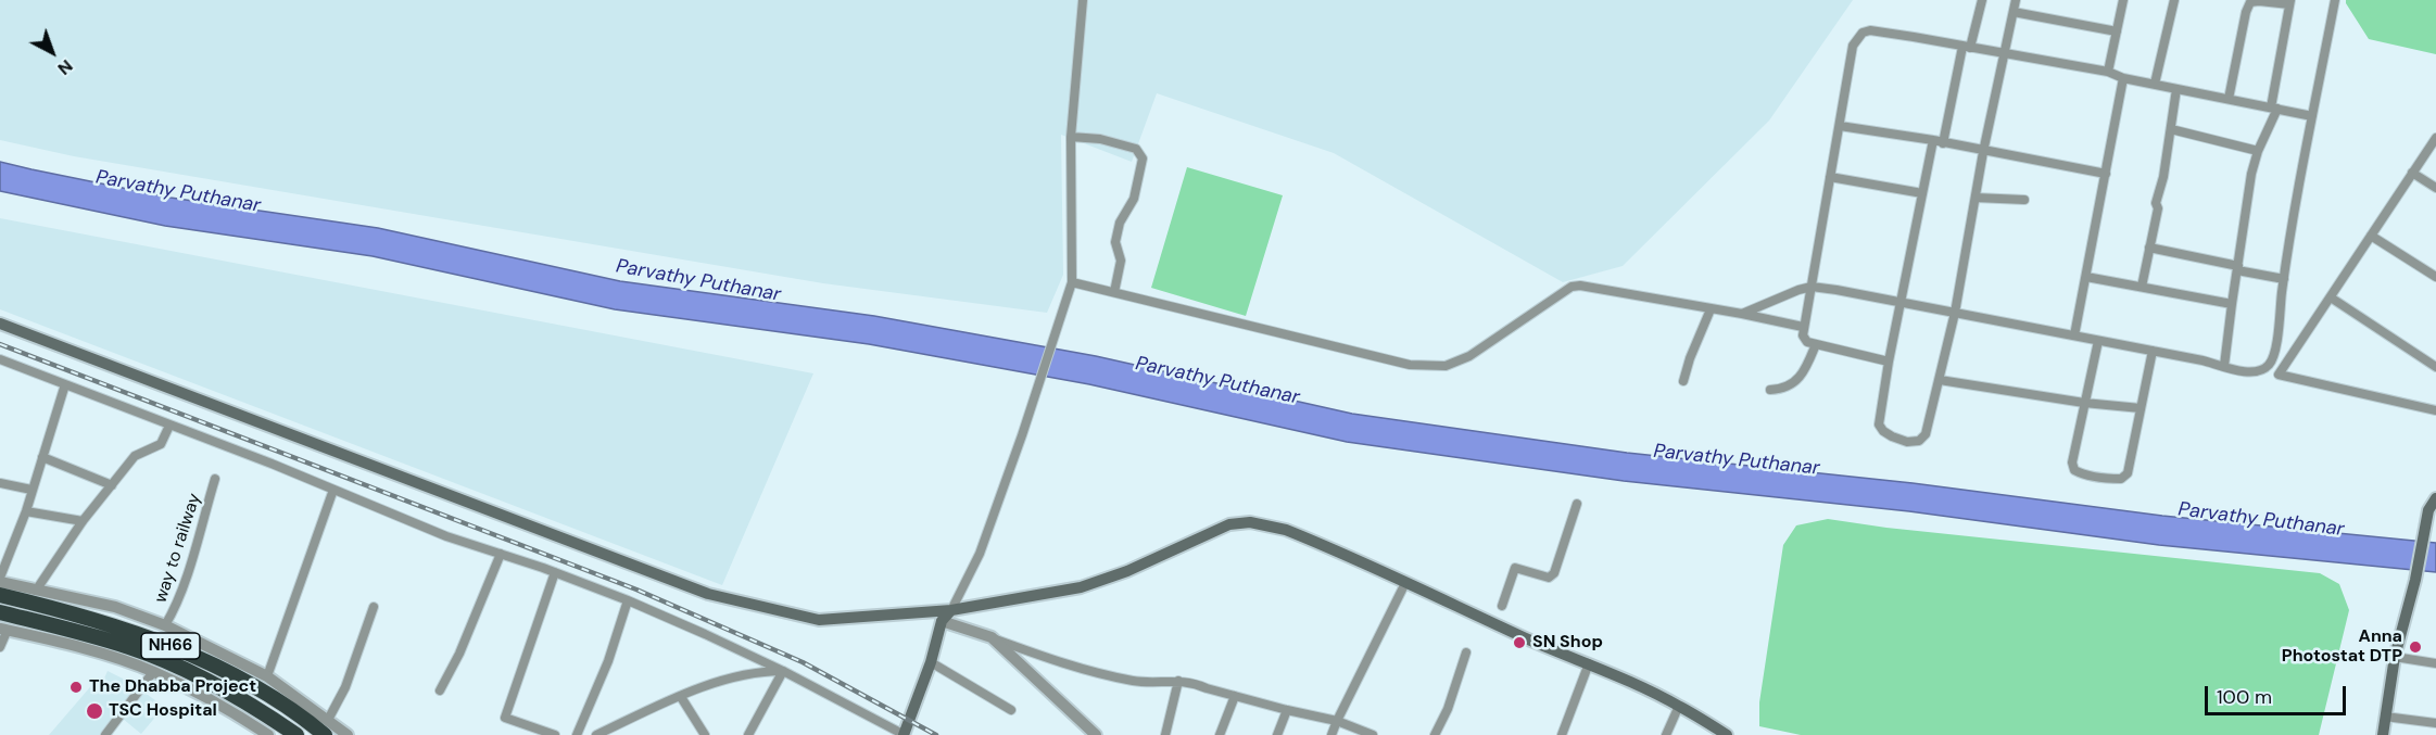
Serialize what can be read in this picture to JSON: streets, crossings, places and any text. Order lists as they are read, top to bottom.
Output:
{
  "streets": {
    "highway": ["NH66"],
    "street": ["way to railway"]
  },
  "water": ["Parvathy Puthanar"],
  "places": [
    "SN Shop",
    "Anna Photostat DTP",
    "The Dhabba Project",
    "TSC Hospital"
  ],
  "scale_bar": "100 m",
  "north": "bottom right"
}
